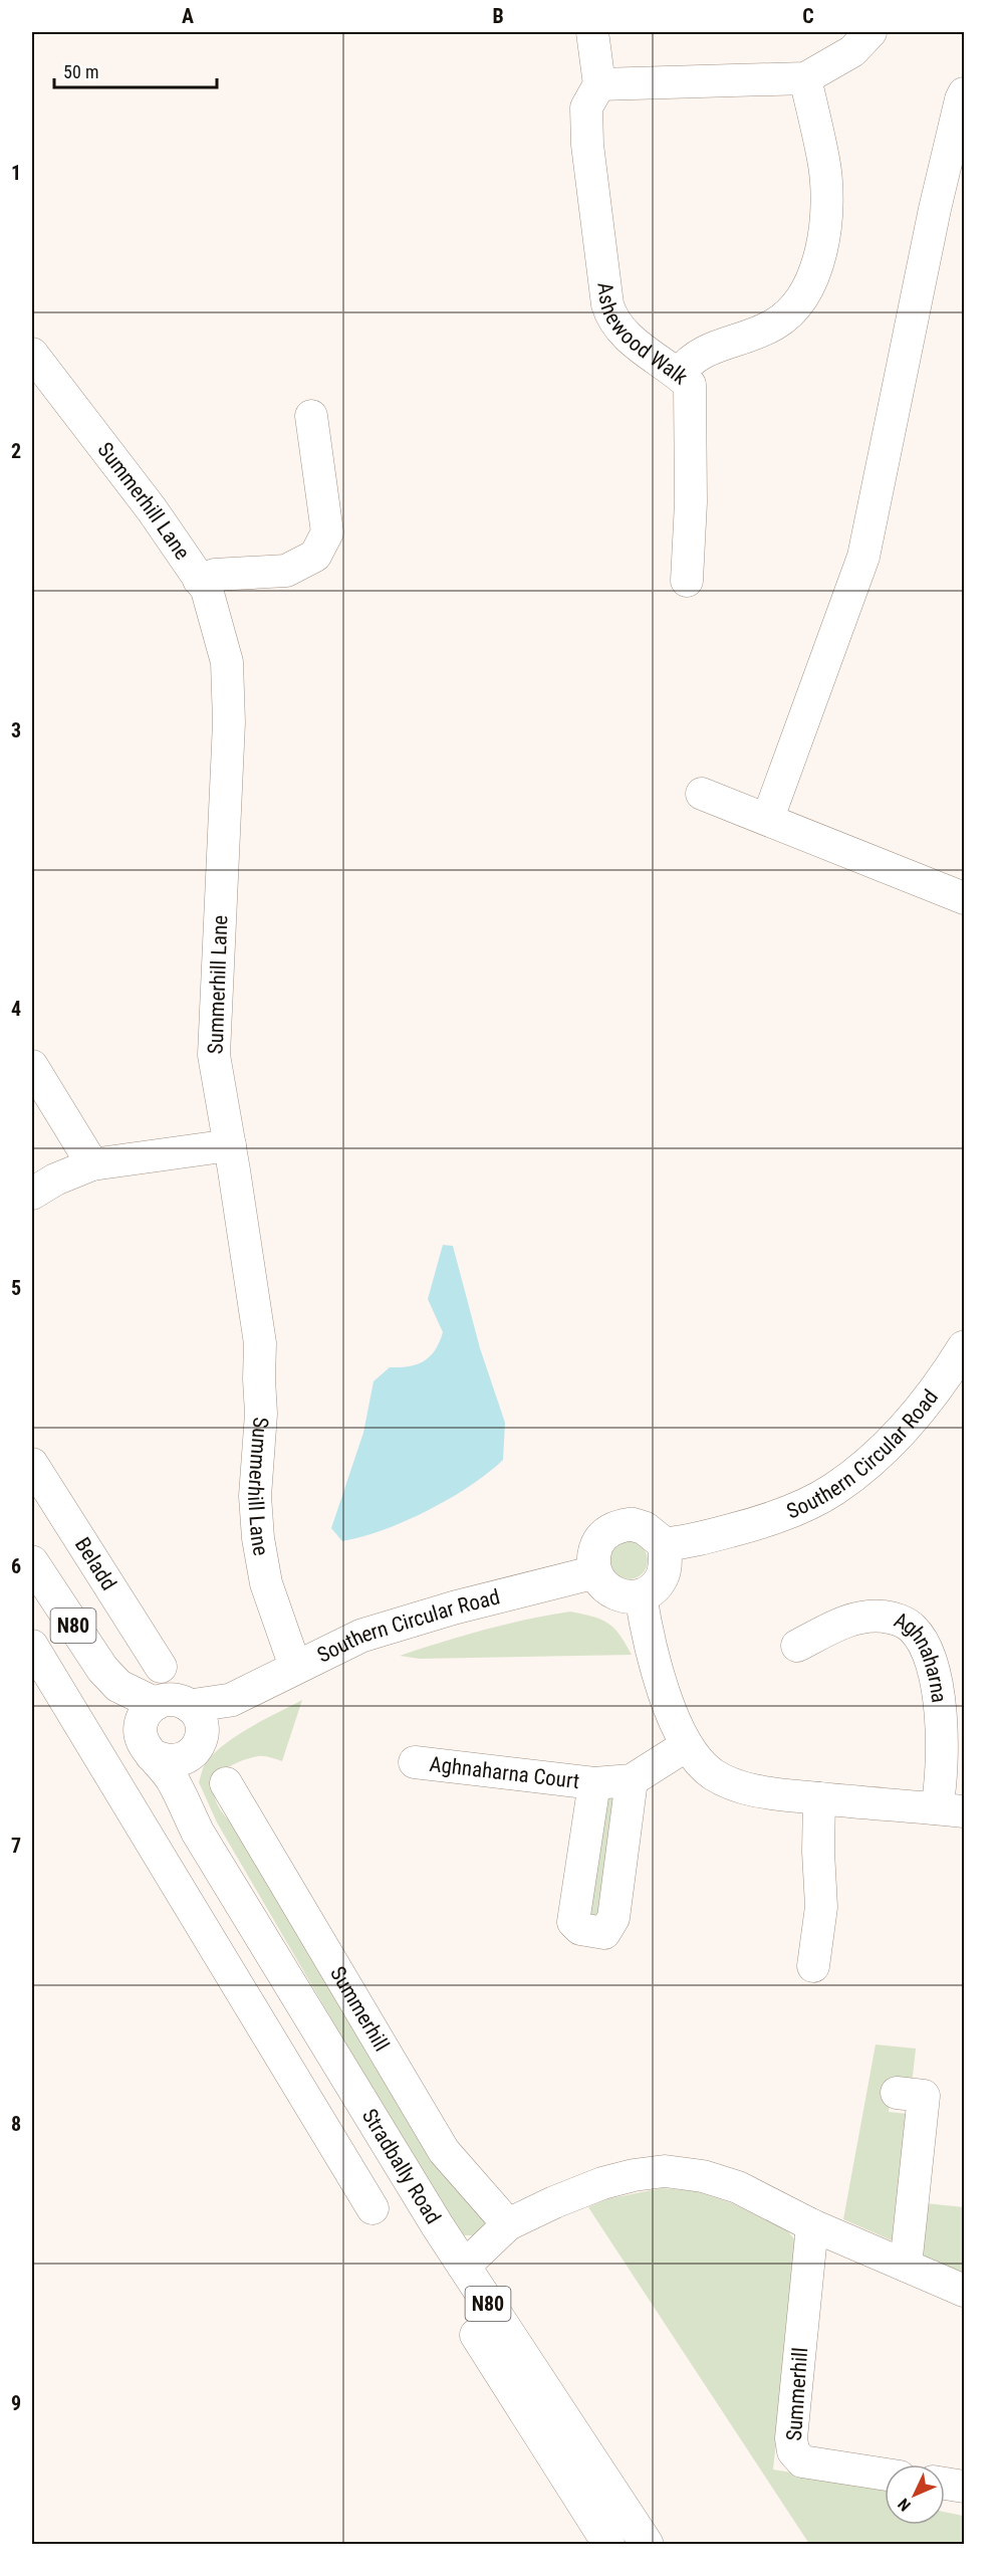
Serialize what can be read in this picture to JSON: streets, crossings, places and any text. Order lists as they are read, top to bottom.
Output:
{
  "streets": {
    "main road": ["Southern Circular Road", "N80", "Stradbally Road"],
    "street": [
      "Ashewood Walk",
      "Summerhill Lane",
      "Beladd",
      "Aghnaharna",
      "Aghnaharna Court",
      "Summerhill"
    ]
  },
  "crossings": [
    ["Summerhill Lane", "Southern Circular Road"],
    ["Southern Circular Road", "N80"],
    ["Southern Circular Road", "Aghnaharna"],
    ["Southern Circular Road", "Stradbally Road"],
    ["N80", "Stradbally Road"],
    ["Aghnaharna", "Aghnaharna Court"]
  ],
  "scale_bar": "50 m",
  "north": "bottom left",
  "grid": {
    "columns": ["A", "B", "C"],
    "rows": [
      "1",
      "2",
      "3",
      "4",
      "5",
      "6",
      "7",
      "8",
      "9"
    ]
  }
}
